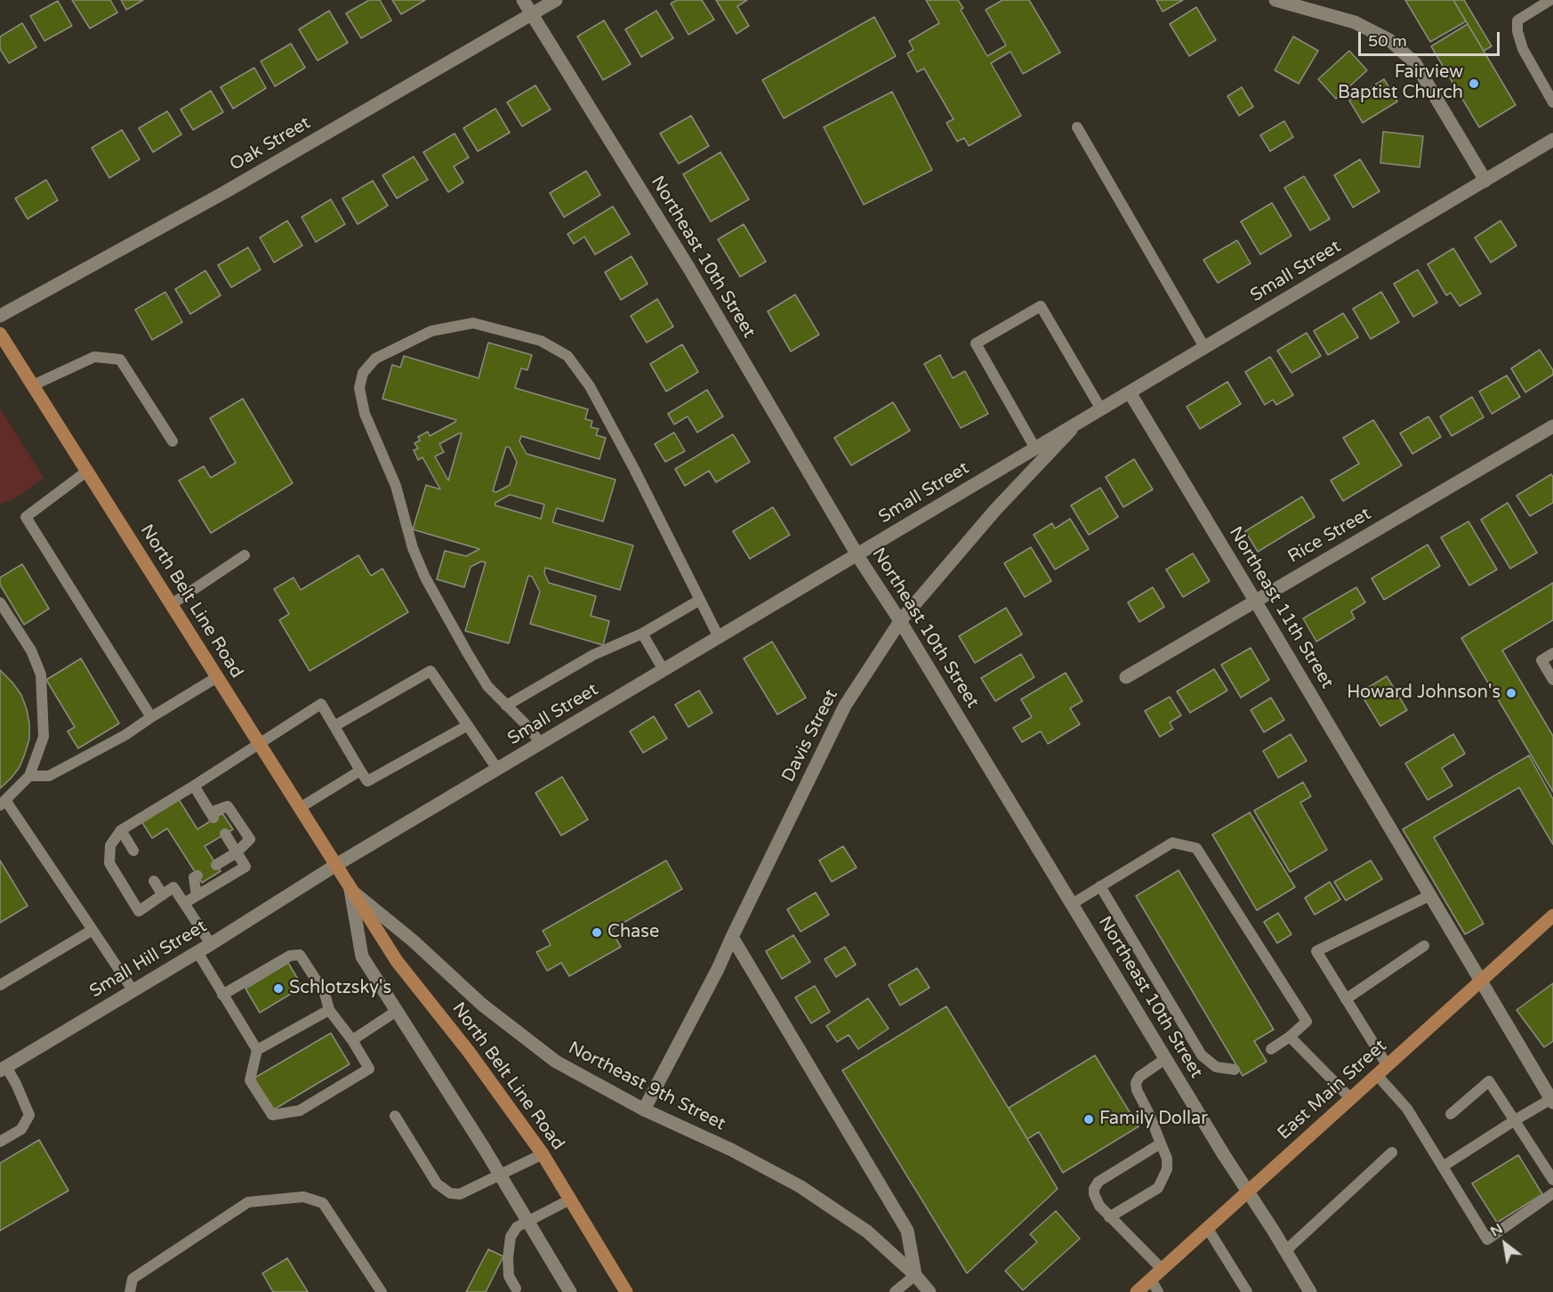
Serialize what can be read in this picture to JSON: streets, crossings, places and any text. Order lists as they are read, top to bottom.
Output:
{
  "streets": {
    "main road": ["North Belt Line Road", "East Main Street"],
    "street": [
      "Oak Street",
      "Northeast 10th Street",
      "Small Street",
      "Rice Street",
      "Northeast 11th Street",
      "Davis Street",
      "Small Hill Street",
      "Northeast 9th Street"
    ]
  },
  "crossings": [
    ["Oak Street", "Northeast 10th Street"],
    ["Northeast 10th Street", "Small Street"],
    ["Northeast 10th Street", "Davis Street"],
    ["Northeast 10th Street", "East Main Street"],
    ["Small Street", "North Belt Line Road"],
    ["Small Street", "Northeast 11th Street"],
    ["Small Street", "Davis Street"],
    ["Small Street", "Small Hill Street"],
    ["Rice Street", "Northeast 11th Street"],
    ["North Belt Line Road", "Northeast 9th Street"],
    ["Northeast 11th Street", "East Main Street"],
    ["Davis Street", "Northeast 9th Street"]
  ],
  "places": [
    "Fairview Baptist Church",
    "Howard Johnson's",
    "Chase",
    "Schlotzsky's",
    "Family Dollar"
  ],
  "scale_bar": "50 m",
  "north": "top left"
}
